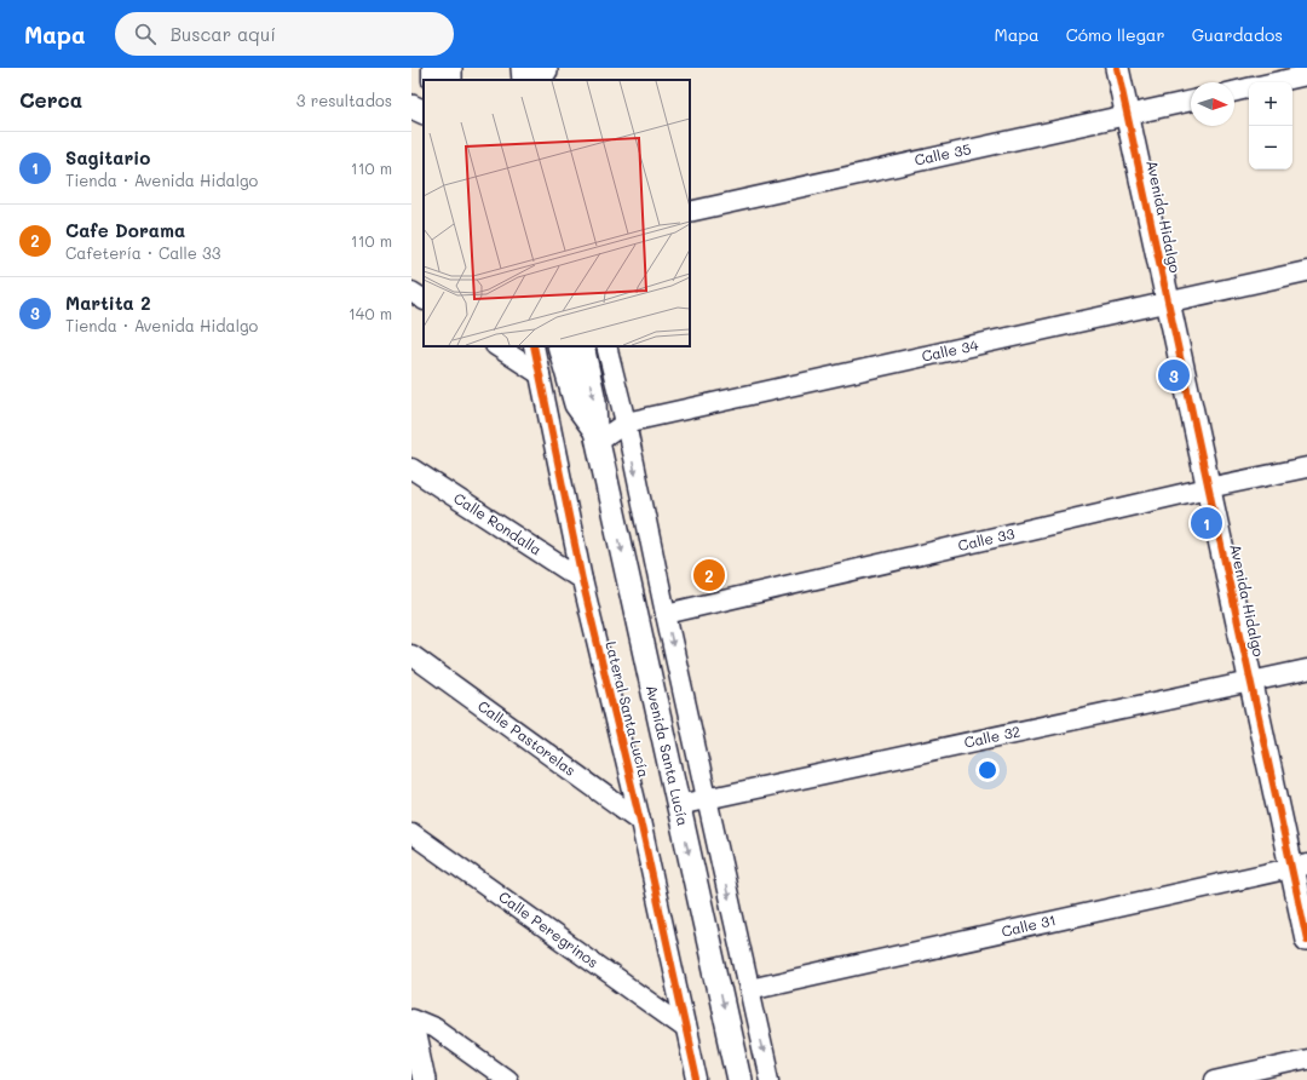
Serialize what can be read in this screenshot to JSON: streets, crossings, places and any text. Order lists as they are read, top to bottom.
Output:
{
  "streets": {
    "street": [
      "Calle 35",
      "Avenida Hidalgo",
      "Calle 34",
      "Calle Rondalla",
      "Calle 33",
      "Lateral Santa Lucía",
      "Calle 32",
      "Calle Pastorelas",
      "Avenida Santa Lucía",
      "Calle 31",
      "Calle Peregrinos"
    ]
  },
  "crossings": [
    ["Calle 35", "Avenida Hidalgo"],
    ["Avenida Hidalgo", "Calle 34"],
    ["Avenida Hidalgo", "Calle 33"],
    ["Avenida Hidalgo", "Calle 32"],
    ["Avenida Hidalgo", "Calle 31"],
    ["Calle 34", "Avenida Santa Lucía"],
    ["Calle Rondalla", "Lateral Santa Lucía"],
    ["Lateral Santa Lucía", "Calle Pastorelas"],
    ["Lateral Santa Lucía", "Calle Peregrinos"],
    ["Calle 32", "Avenida Santa Lucía"]
  ],
  "north": "right",
  "page": {
    "header": "Mapa",
    "search": "Buscar aquí",
    "nav": ["Mapa", "Cómo llegar", "Guardados"],
    "heading": ["Cerca", "3 resultados"],
    "map_buttons": ["+", "−"],
    "list": [
      {
        "mark": "1",
        "name": "Sagitario",
        "note": "Tienda · Avenida Hidalgo",
        "value": "110 m"
      },
      {
        "mark": "2",
        "name": "Cafe Dorama",
        "note": "Cafetería · Calle 33",
        "value": "110 m"
      },
      {
        "mark": "3",
        "name": "Martita 2",
        "note": "Tienda · Avenida Hidalgo",
        "value": "140 m"
      }
    ],
    "pins": ["3", "1", "2"]
  }
}
